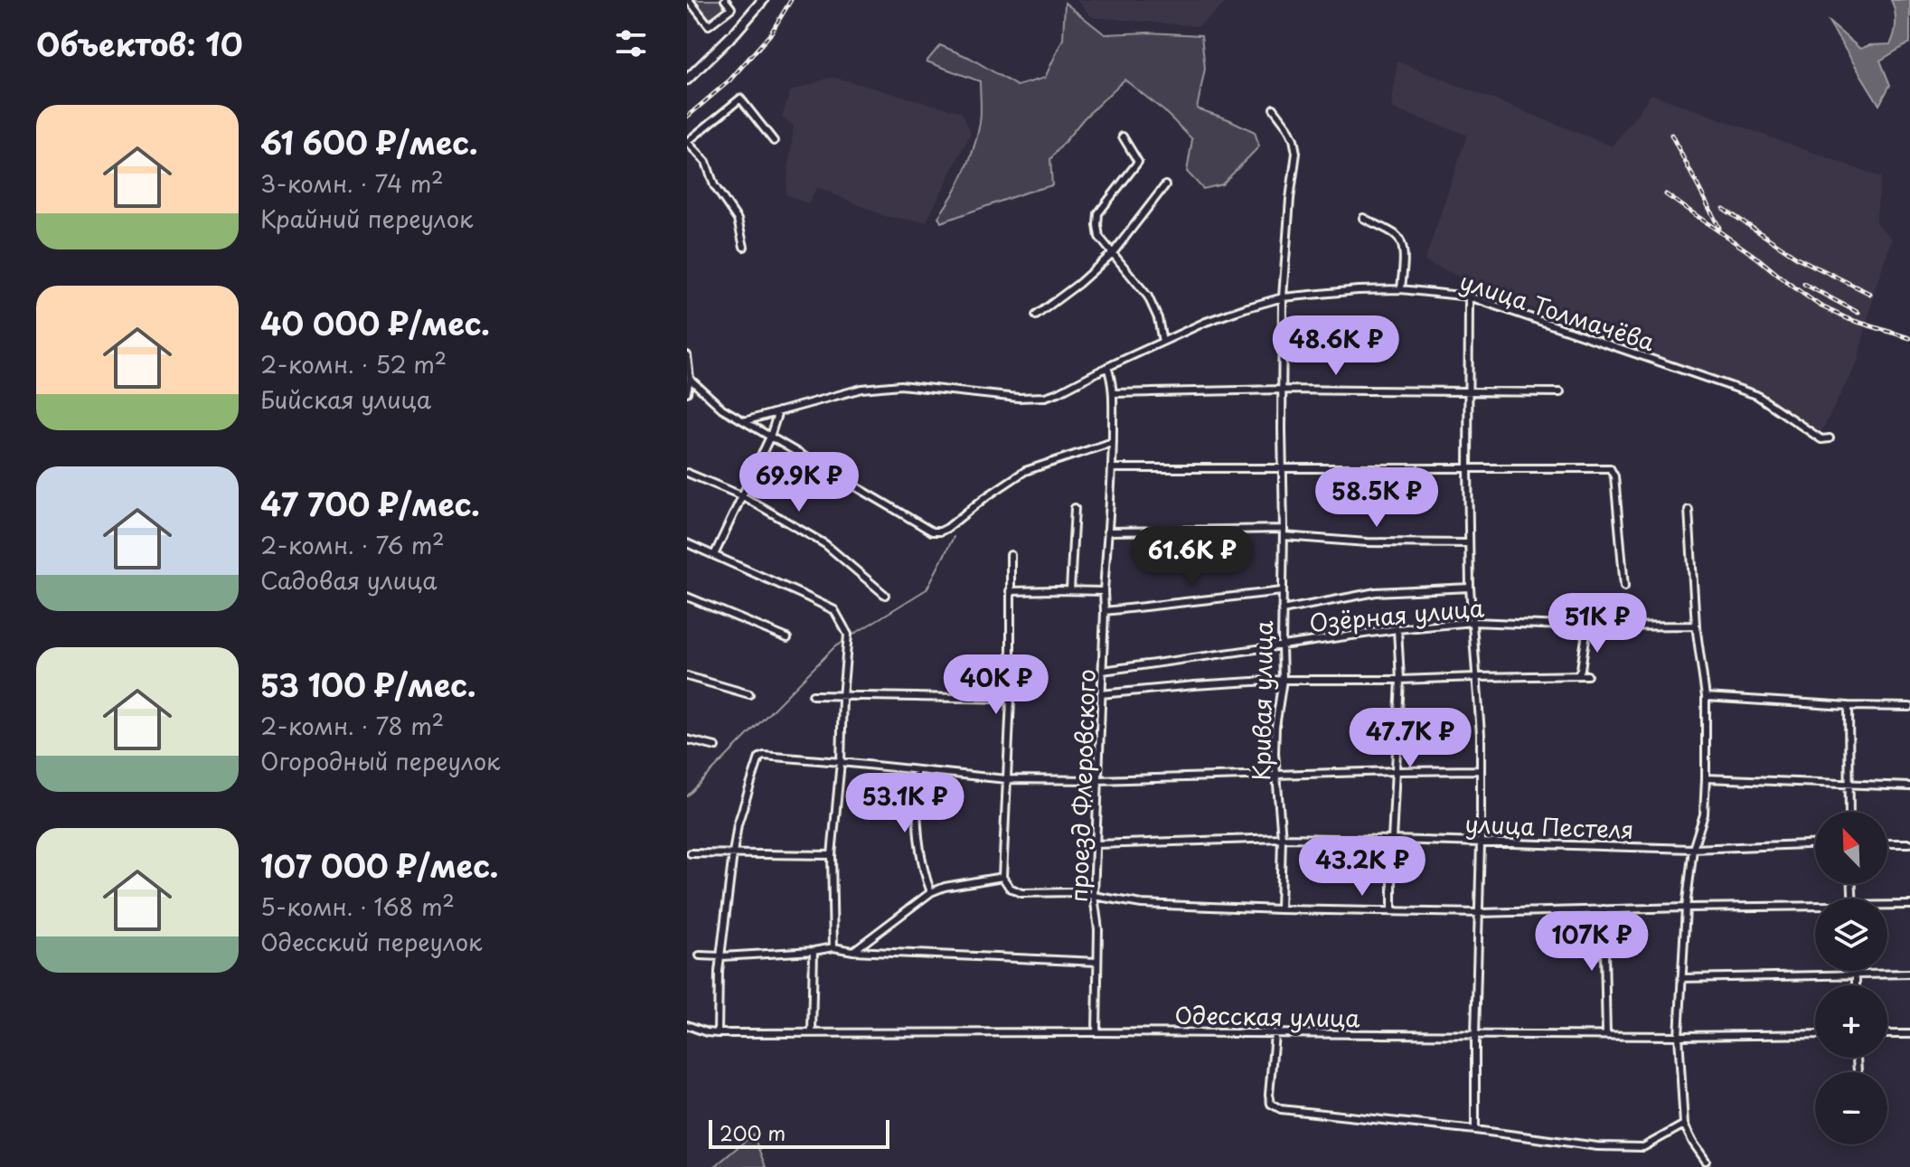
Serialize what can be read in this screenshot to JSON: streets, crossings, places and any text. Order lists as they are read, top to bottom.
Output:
{
  "streets": {
    "street": [
      "улица Толмачёва",
      "Озёрная улица",
      "Кривая улица",
      "проезд Флеровского",
      "улица Пестеля",
      "Одесская улица"
    ]
  },
  "crossings": [
    ["улица Толмачёва", "Кривая улица"],
    ["улица Толмачёва", "проезд Флеровского"],
    ["Озёрная улица", "Кривая улица"],
    ["Озёрная улица", "проезд Флеровского"],
    ["Кривая улица", "улица Пестеля"],
    ["проезд Флеровского", "улица Пестеля"],
    ["проезд Флеровского", "Одесская улица"]
  ],
  "scale_bar": "200 m",
  "north": "top left",
  "page": {
    "heading": "Объектов: 10",
    "list": [
      {
        "name": "61 600 ₽/мес.",
        "note": "3-комн. · 74 m² · Крайний переулок"
      },
      {
        "name": "40 000 ₽/мес.",
        "note": "2-комн. · 52 m² · Бийская улица"
      },
      {
        "name": "47 700 ₽/мес.",
        "note": "2-комн. · 76 m² · Садовая улица"
      },
      {
        "name": "53 100 ₽/мес.",
        "note": "2-комн. · 78 m² · Огородный переулок"
      },
      {
        "name": "107 000 ₽/мес.",
        "note": "5-комн. · 168 m² · Одесский переулок"
      }
    ],
    "price": [
      "48.6K ₽",
      "69.9K ₽",
      "58.5K ₽",
      "61.6K ₽",
      "51K ₽",
      "40K ₽",
      "47.7K ₽",
      "53.1K ₽",
      "43.2K ₽",
      "107K ₽"
    ],
    "map_buttons": ["+", "−"],
    "scale": "200 m"
  }
}
